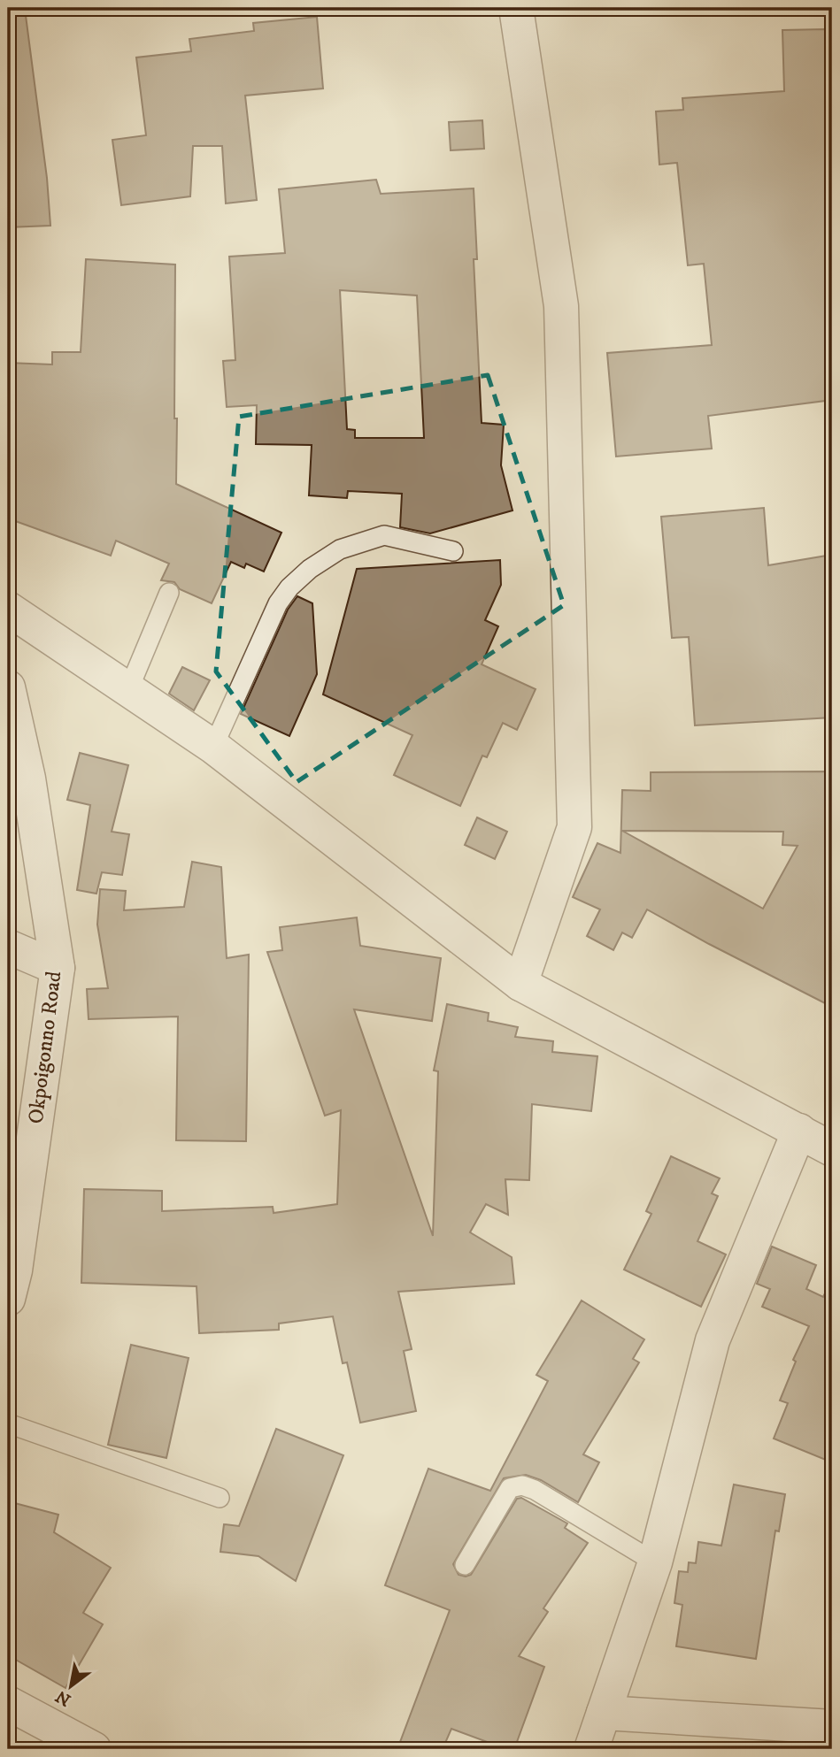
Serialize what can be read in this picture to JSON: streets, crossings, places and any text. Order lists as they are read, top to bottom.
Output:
{
  "streets": {
    "street": ["Okpoigonno Road"]
  },
  "north": "bottom left"
}
